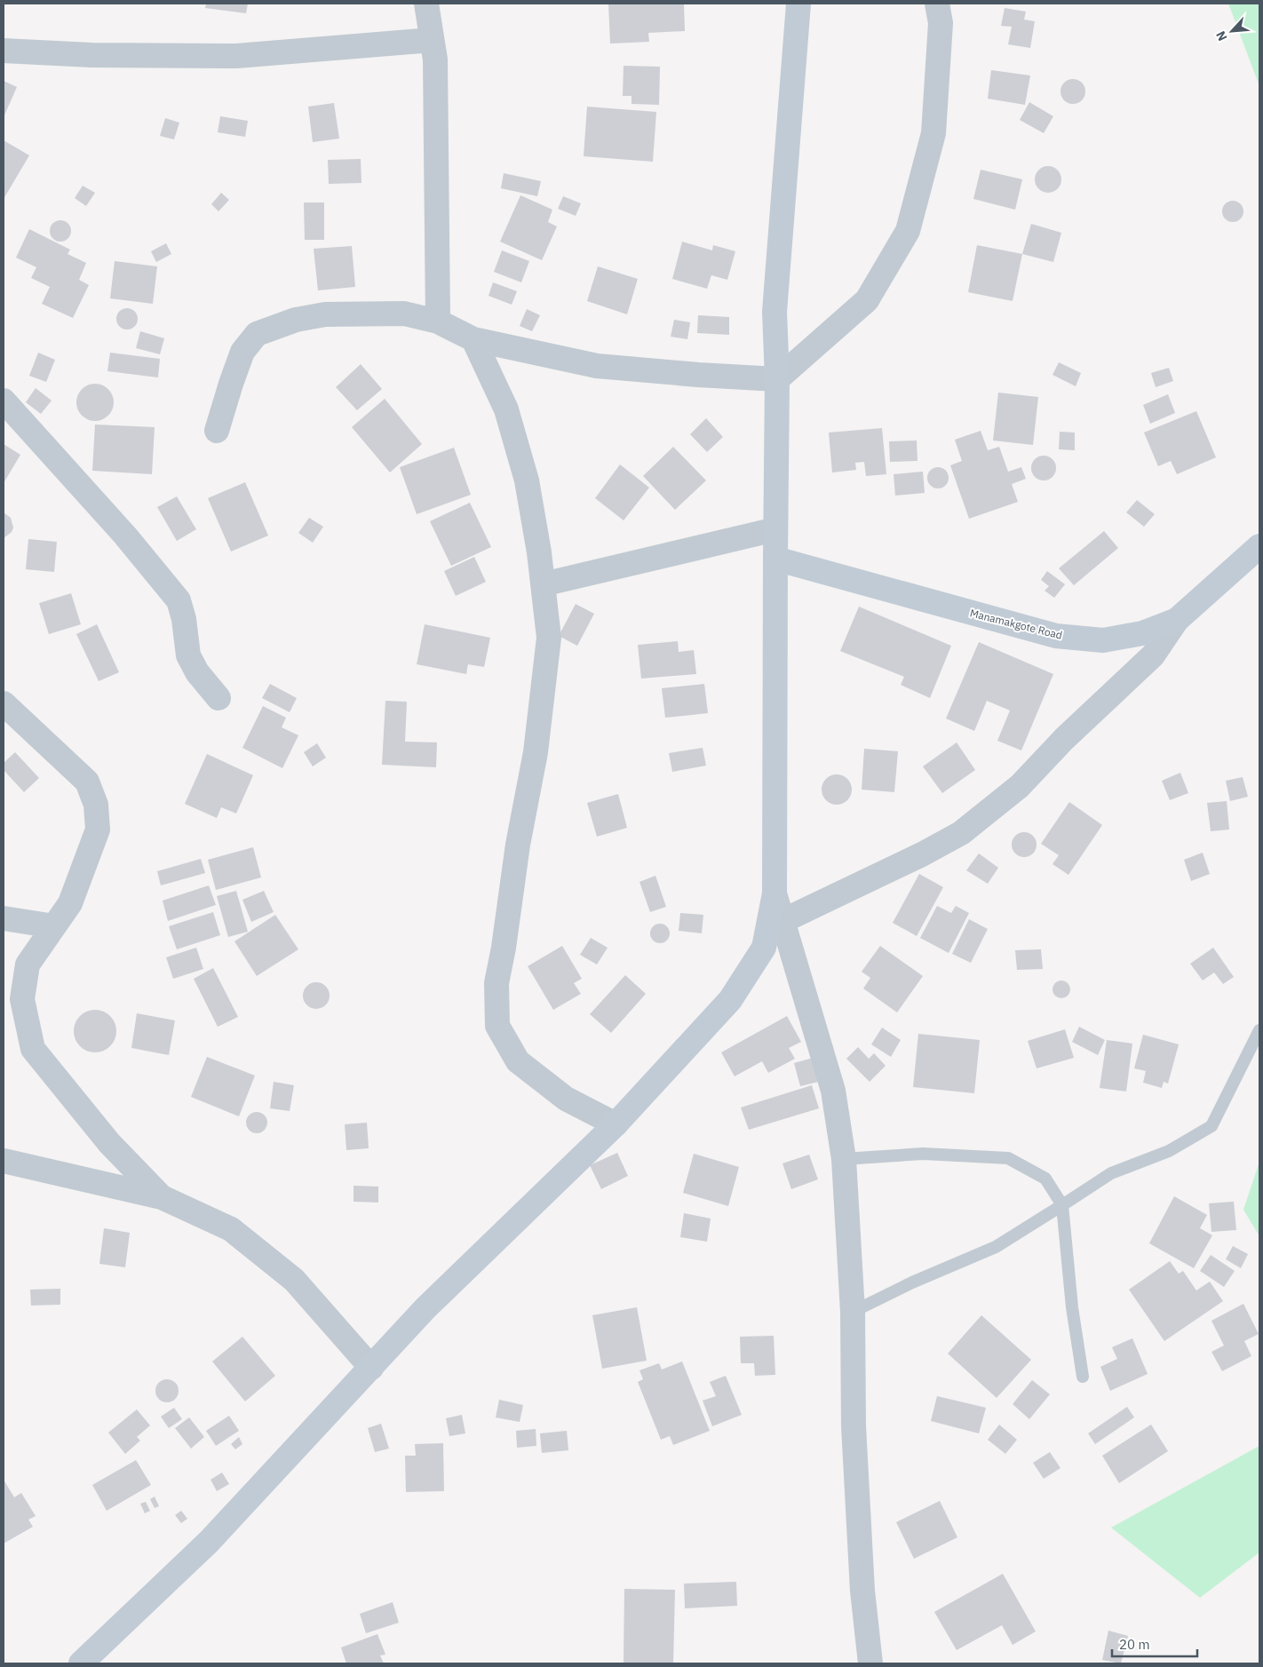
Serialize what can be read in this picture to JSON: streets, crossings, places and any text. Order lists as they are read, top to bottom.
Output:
{
  "streets": {
    "street": ["Manamakgote Road"]
  },
  "scale_bar": "20 m",
  "north": "bottom left"
}
